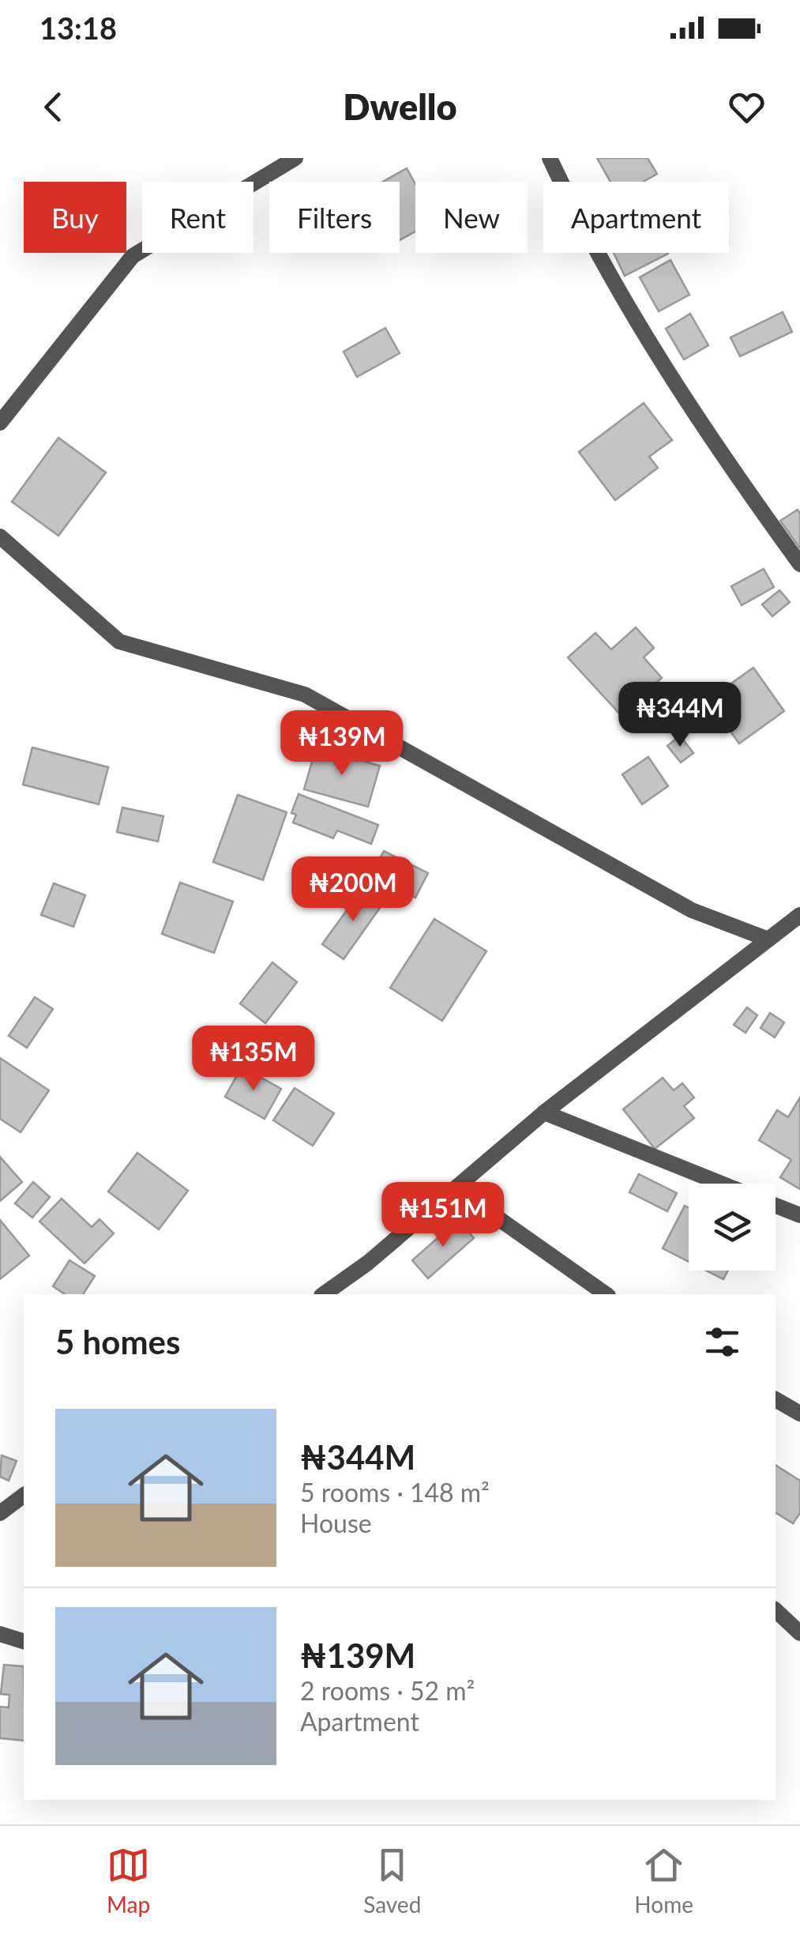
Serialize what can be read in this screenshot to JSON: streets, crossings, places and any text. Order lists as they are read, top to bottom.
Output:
{
  "page": {
    "status": "13:18",
    "header": "Dwello",
    "chip": [
      "Buy",
      "Rent",
      "Filters",
      "New",
      "Apartment"
    ],
    "price": [
      "₦344M",
      "₦139M",
      "₦200M",
      "₦135M",
      "₦151M"
    ],
    "heading": "5 homes",
    "list": [
      {
        "name": "₦344M",
        "note": "5 rooms · 148 m² · House"
      },
      {
        "name": "₦139M",
        "note": "2 rooms · 52 m² · Apartment"
      }
    ],
    "tabs": ["Map", "Saved", "Home"]
  }
}
